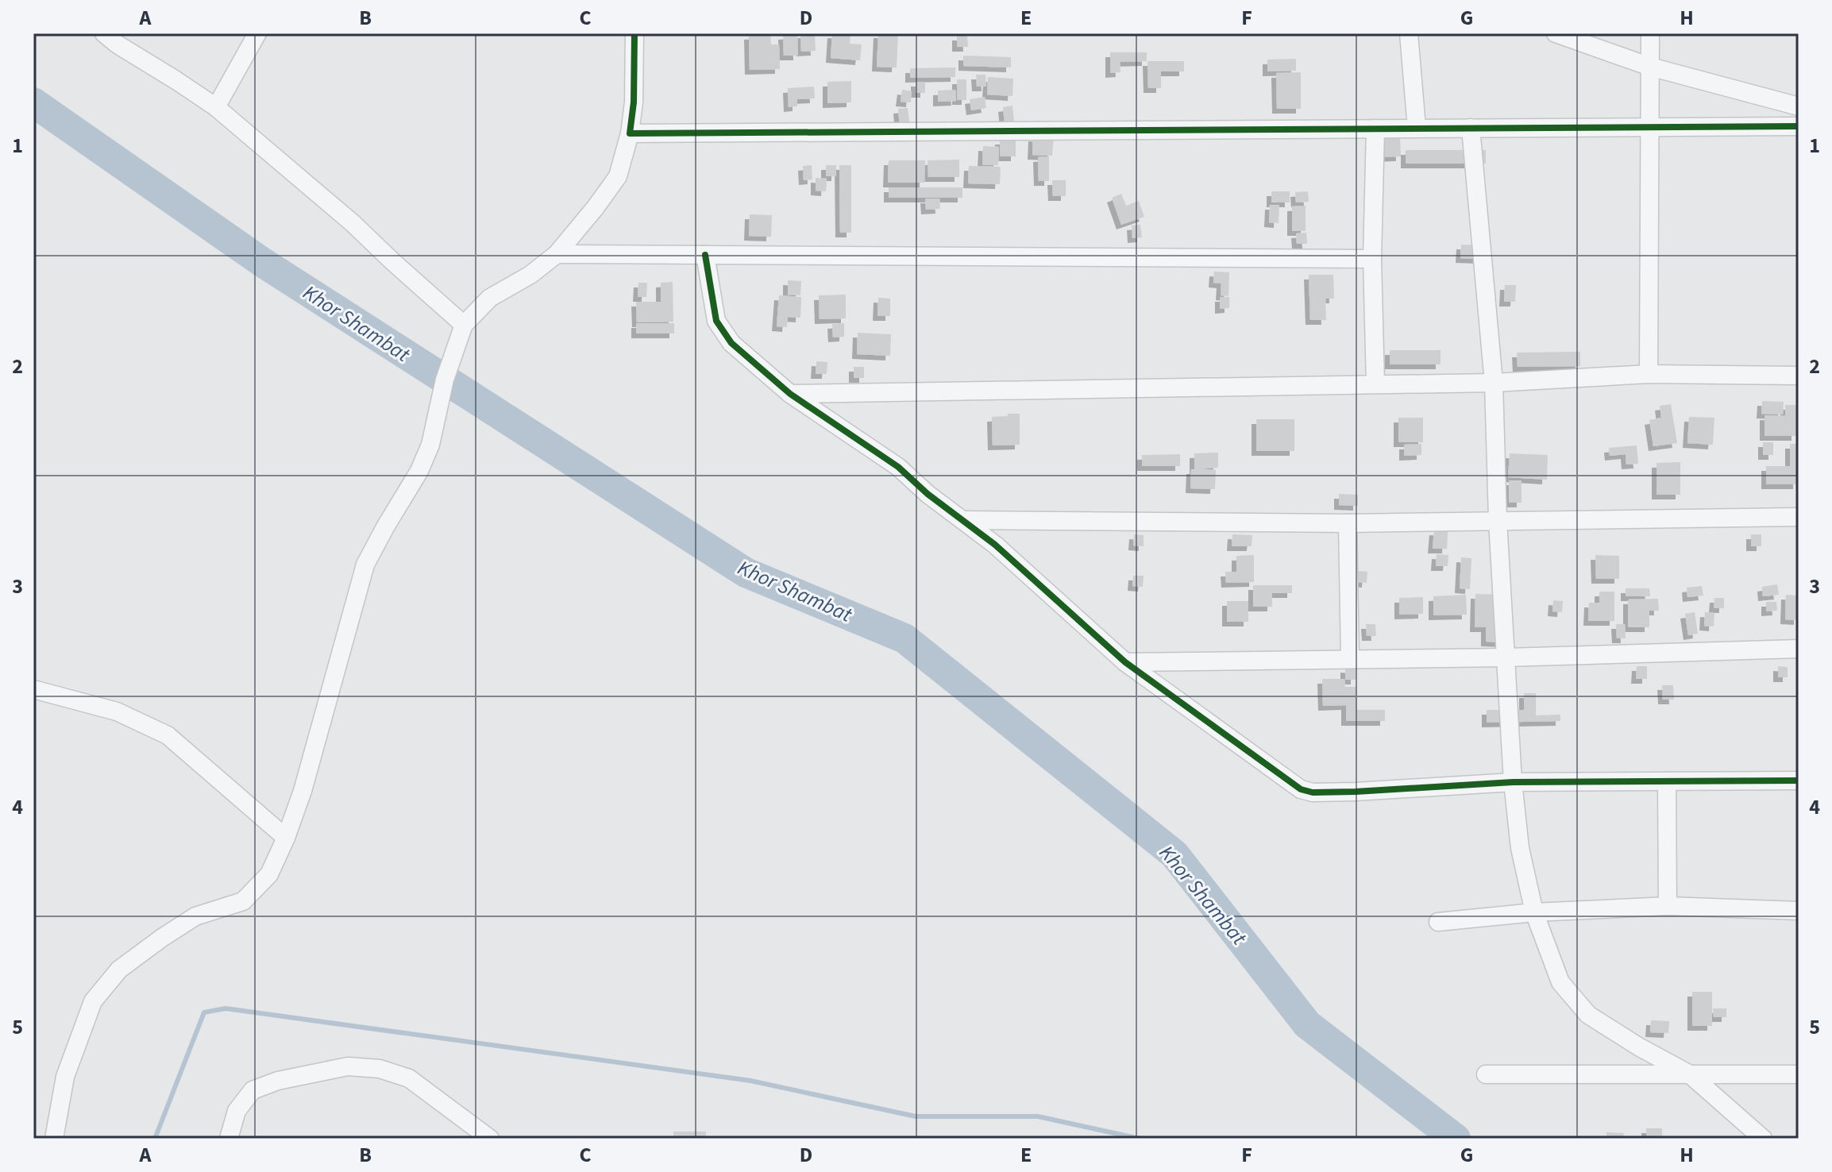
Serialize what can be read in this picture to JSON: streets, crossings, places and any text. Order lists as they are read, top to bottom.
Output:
{
  "water": ["Khor Shambat"],
  "grid": {
    "columns": [
      "A",
      "B",
      "C",
      "D",
      "E",
      "F",
      "G",
      "H"
    ],
    "rows": [
      "1",
      "2",
      "3",
      "4",
      "5"
    ]
  }
}
